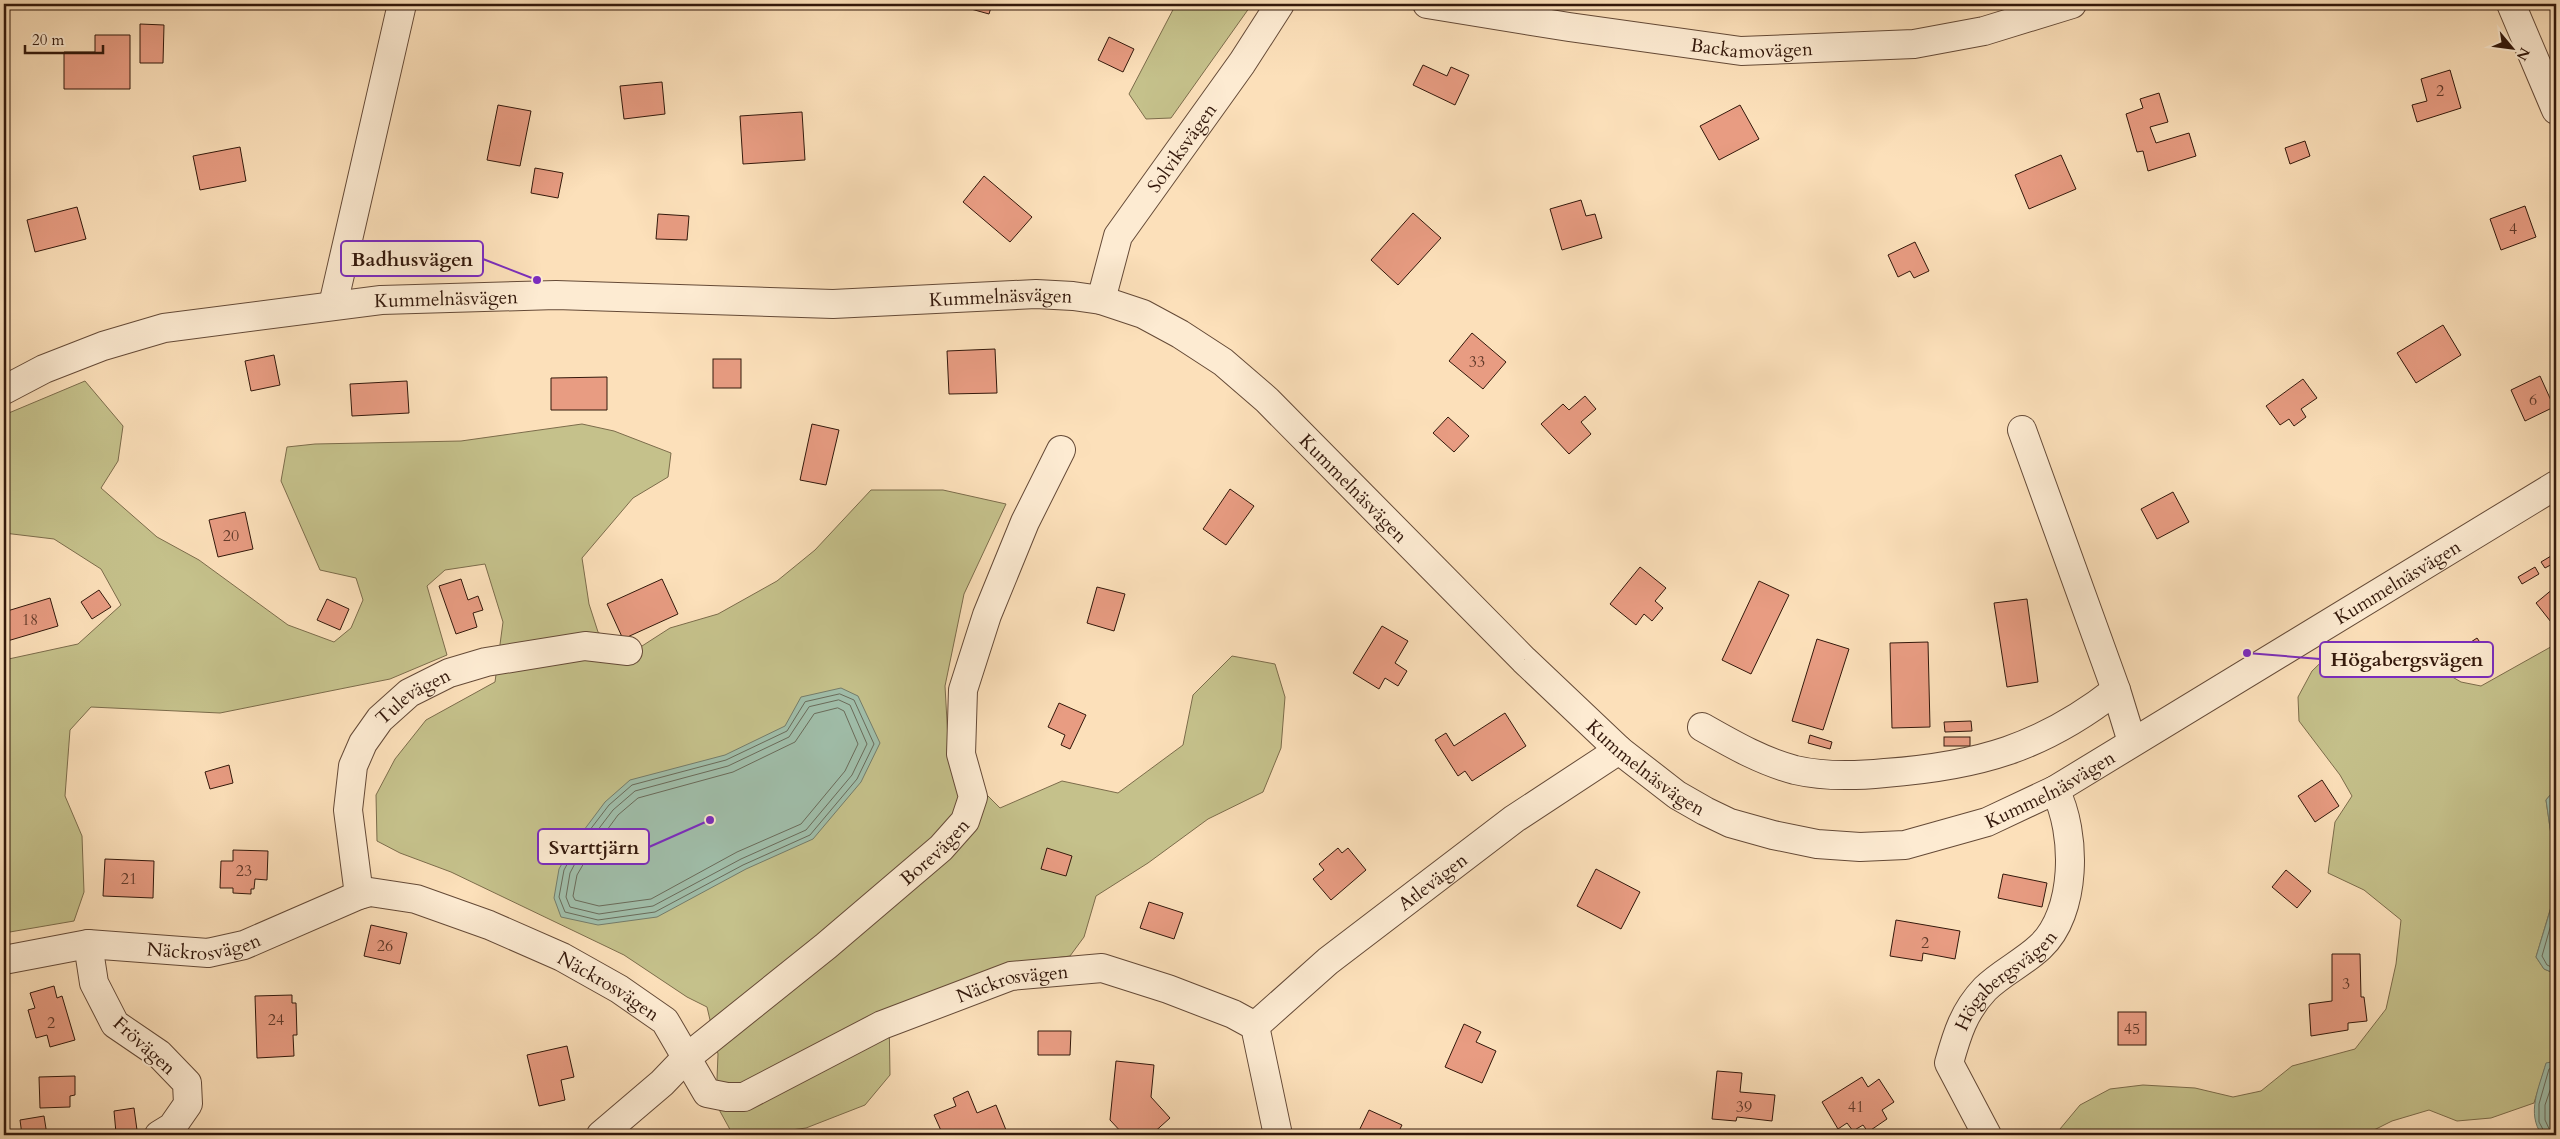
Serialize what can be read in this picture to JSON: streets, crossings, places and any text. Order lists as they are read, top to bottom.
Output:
{
  "streets": {
    "street": [
      "Backamovägen",
      "Solviksvägen",
      "Kummelnäsvägen",
      "Tulevägen",
      "Borevägen",
      "Atlevägen",
      "Näckrosvägen",
      "Högabergsvägen",
      "Frövägen"
    ]
  },
  "crossings": [
    ["Solviksvägen", "Kummelnäsvägen"],
    ["Kummelnäsvägen", "Atlevägen"],
    ["Kummelnäsvägen", "Högabergsvägen"],
    ["Tulevägen", "Näckrosvägen"],
    ["Borevägen", "Näckrosvägen"],
    ["Atlevägen", "Näckrosvägen"],
    ["Näckrosvägen", "Frövägen"]
  ],
  "places": ["Badhusvägen", "Högabergsvägen", "Svarttjärn"],
  "house_numbers": [
    "2",
    "4",
    "33",
    "6",
    "20",
    "18",
    "23",
    "21",
    "2",
    "26",
    "3",
    "24",
    "2",
    "45",
    "39",
    "41"
  ],
  "scale_bar": "20 m",
  "north": "bottom right"
}
